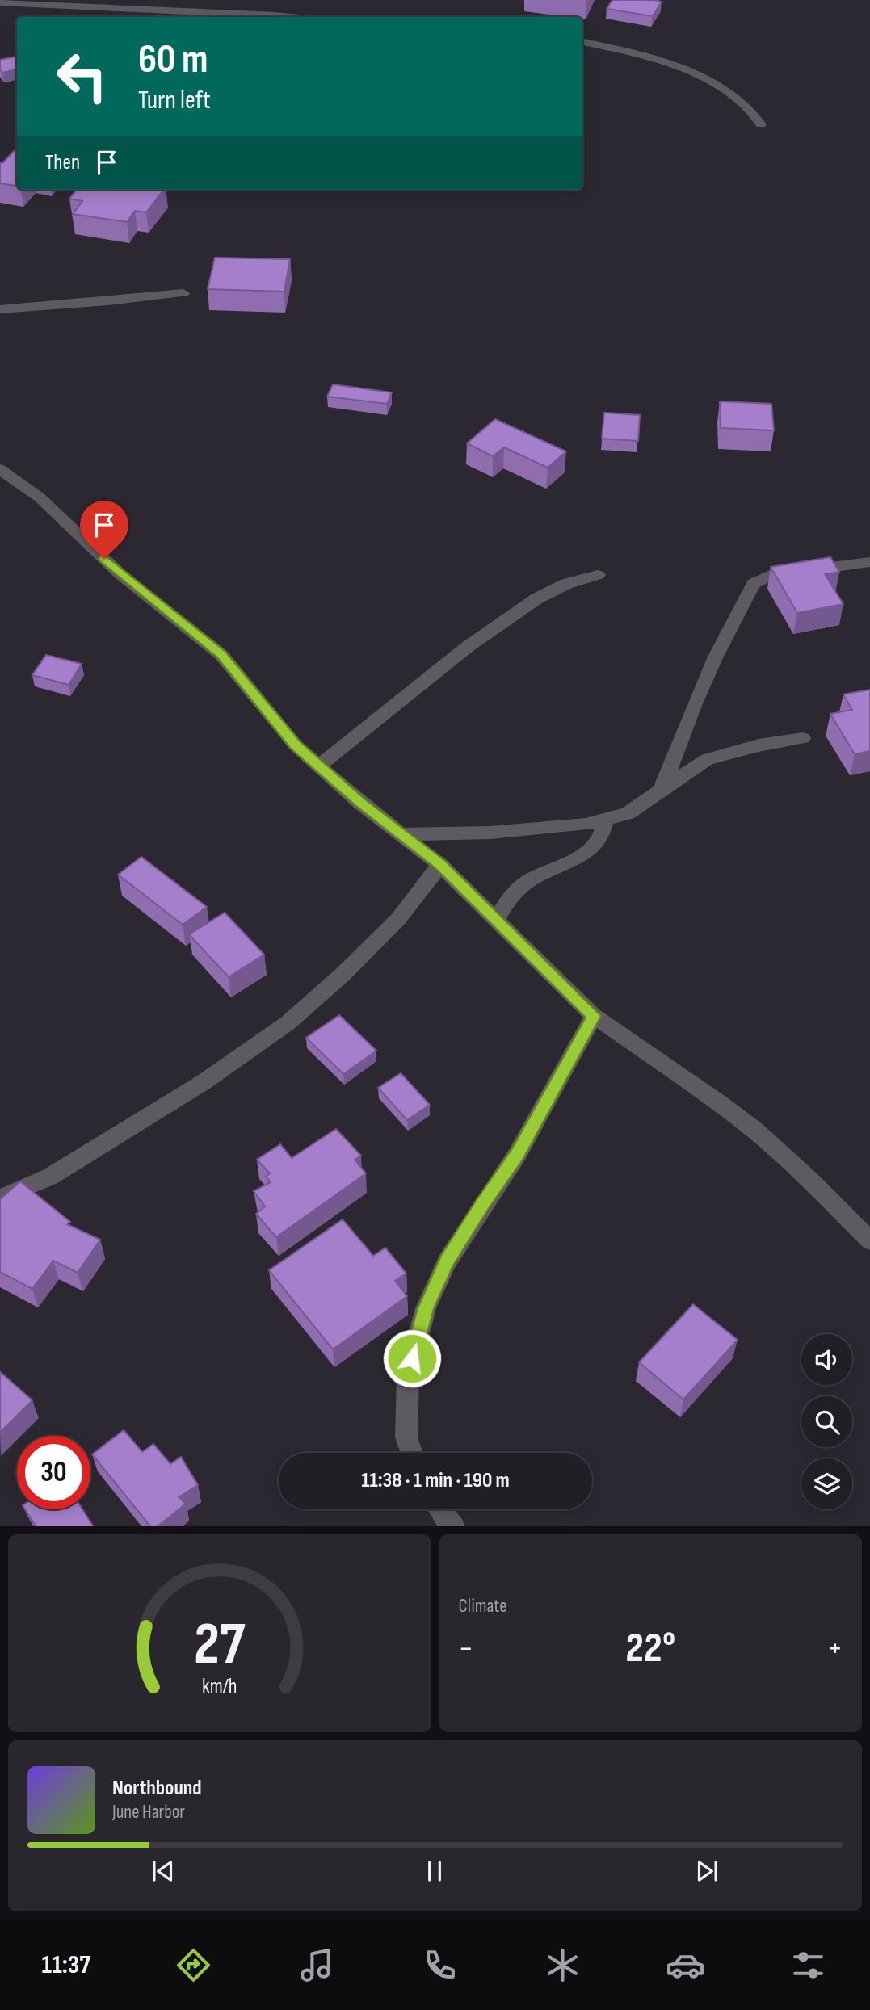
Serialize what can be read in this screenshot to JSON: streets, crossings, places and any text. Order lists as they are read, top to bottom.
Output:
{
  "page": {
    "turn": ["60 m", "Turn left"],
    "then": "Then",
    "limit": "30",
    "trip": "11:38 · 1 min · 190 m",
    "tile": "Climate",
    "heat": ["−", "22°", "+"],
    "song": ["Northbound", "June Harbor"],
    "tabs": "11:37",
    "gauge": ["27", "km/h"]
  }
}
